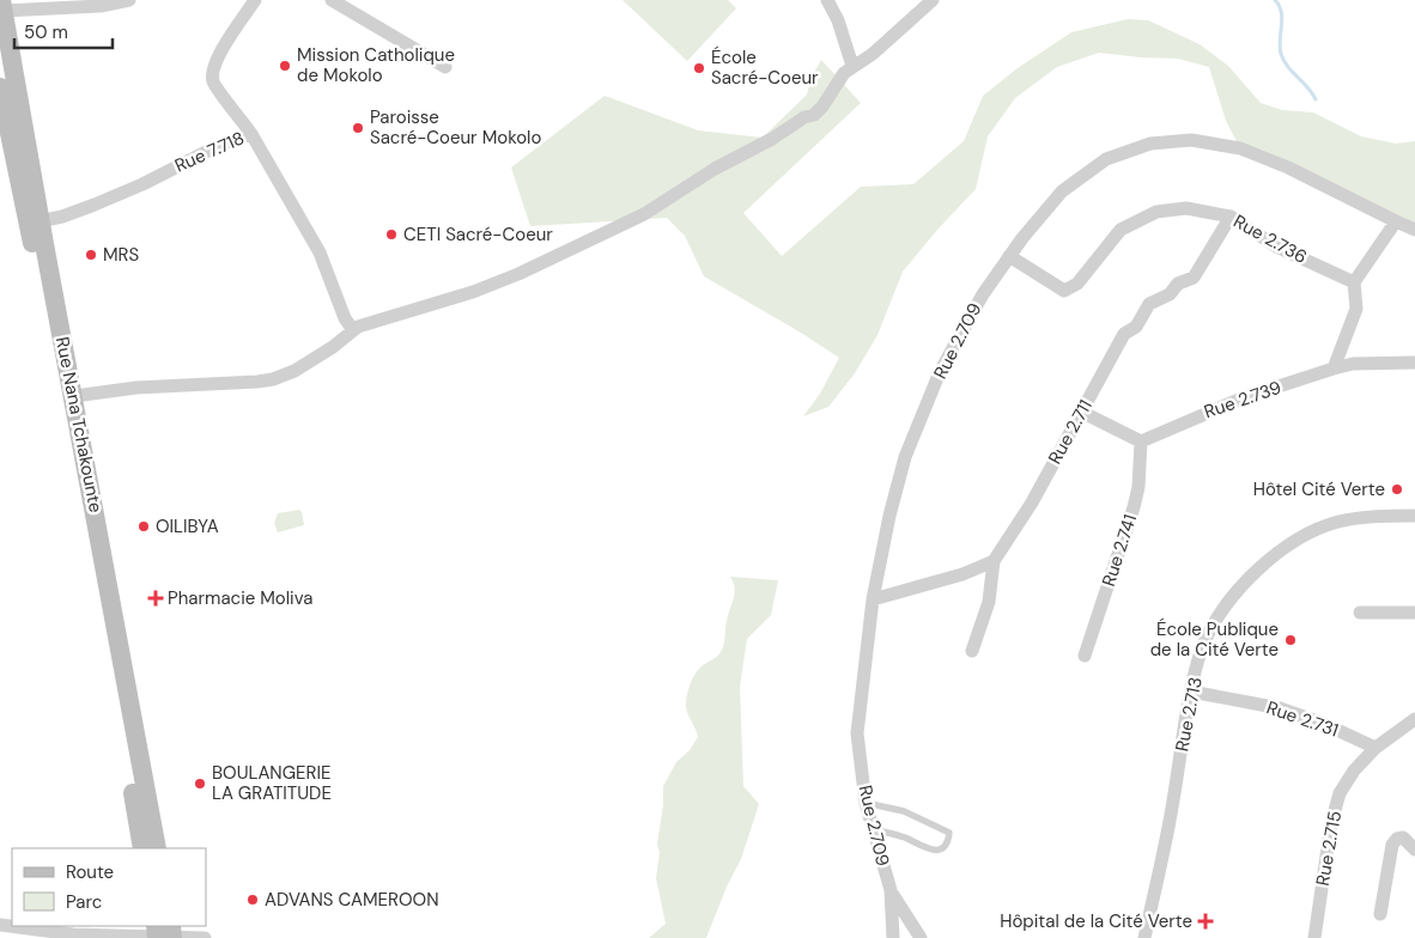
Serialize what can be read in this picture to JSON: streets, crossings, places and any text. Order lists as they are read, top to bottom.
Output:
{
  "streets": {
    "main road": ["Rue Nana Tchakounte"],
    "street": [
      "Rue 7.718",
      "Rue 2.736",
      "Rue 2.709",
      "Rue 2.739",
      "Rue 2.711",
      "Rue 2.741",
      "Rue 2.713",
      "Rue 2.731",
      "Rue 2.715"
    ]
  },
  "crossings": [
    ["Rue 7.718", "Rue Nana Tchakounte"],
    ["Rue 2.736", "Rue 2.709"],
    ["Rue 2.736", "Rue 2.711"],
    ["Rue 2.739", "Rue 2.741"],
    ["Rue 2.713", "Rue 2.731"],
    ["Rue 2.731", "Rue 2.715"]
  ],
  "places": {
    "other": [
      "Mission Catholique de Mokolo",
      "École Sacré-Coeur",
      "Paroisse Sacré-Coeur Mokolo",
      "CETI Sacré-Coeur",
      "MRS",
      "Hôtel Cité Verte",
      "OILIBYA",
      "École Publique de la Cité Verte",
      "BOULANGERIE LA GRATITUDE",
      "ADVANS CAMEROON"
    ],
    "health": ["Pharmacie Moliva", "Hôpital de la Cité Verte"]
  },
  "legend": ["Route", "Parc"],
  "scale_bar": "50 m"
}
